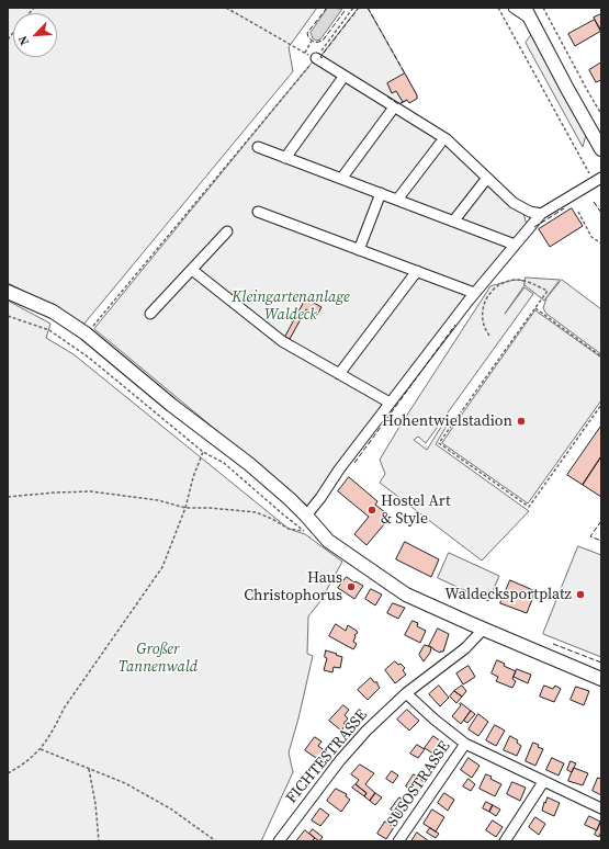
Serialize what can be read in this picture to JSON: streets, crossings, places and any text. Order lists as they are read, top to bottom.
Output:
{
  "streets": {
    "street": ["FICHTESTRASSE", "SUSOSTRASSE"]
  },
  "parks": ["Kleingartenanlage Waldeck", "Großer Tannenwald"],
  "places": [
    "Hohentwielstadion",
    "Hostel Art & Style",
    "Haus Christophorus",
    "Waldecksportplatz"
  ],
  "north": "bottom left"
}
